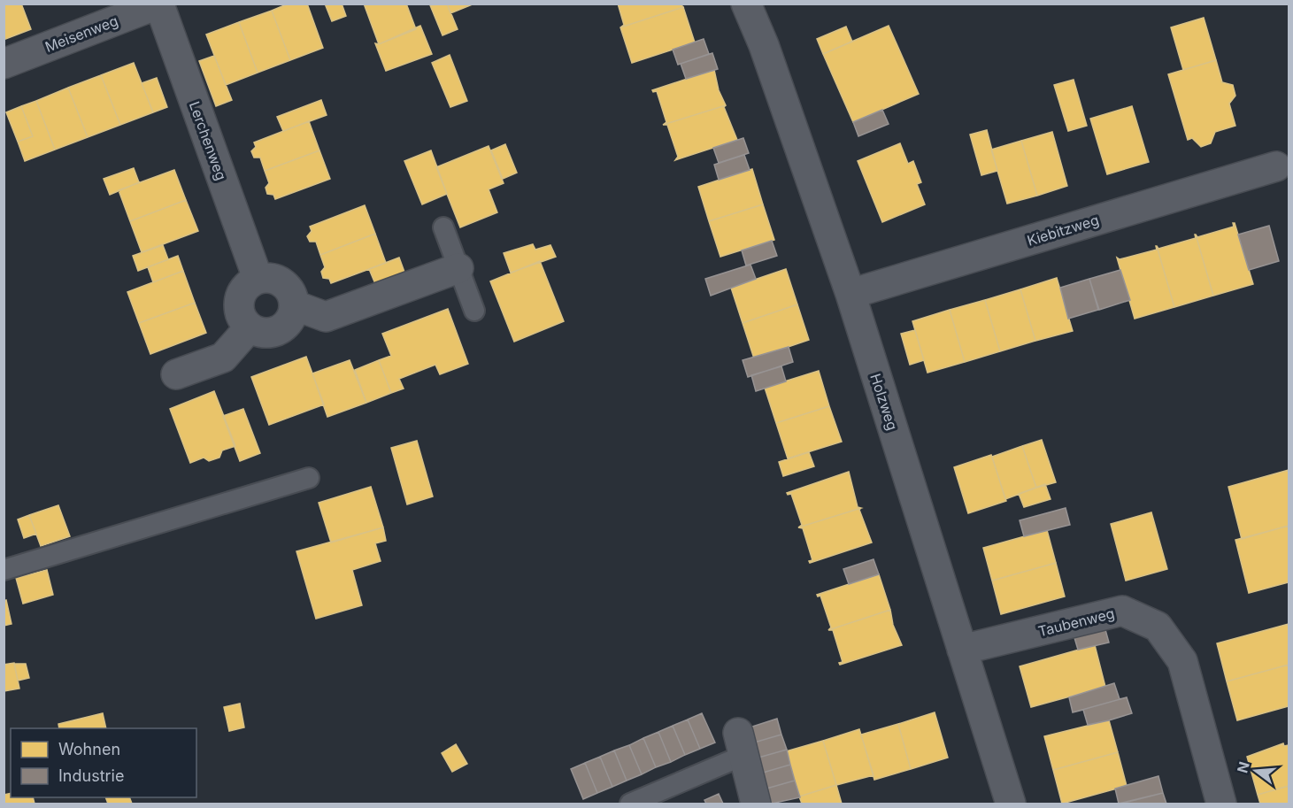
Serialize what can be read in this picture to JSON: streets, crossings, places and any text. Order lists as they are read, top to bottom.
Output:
{
  "streets": {
    "street": [
      "Meisenweg",
      "Lerchenweg",
      "Kiebitzweg",
      "Holzweg",
      "Taubenweg"
    ]
  },
  "crossings": [
    ["Meisenweg", "Lerchenweg"],
    ["Kiebitzweg", "Holzweg"],
    ["Holzweg", "Taubenweg"]
  ],
  "legend": ["Wohnen", "Industrie"],
  "north": "left"
}
